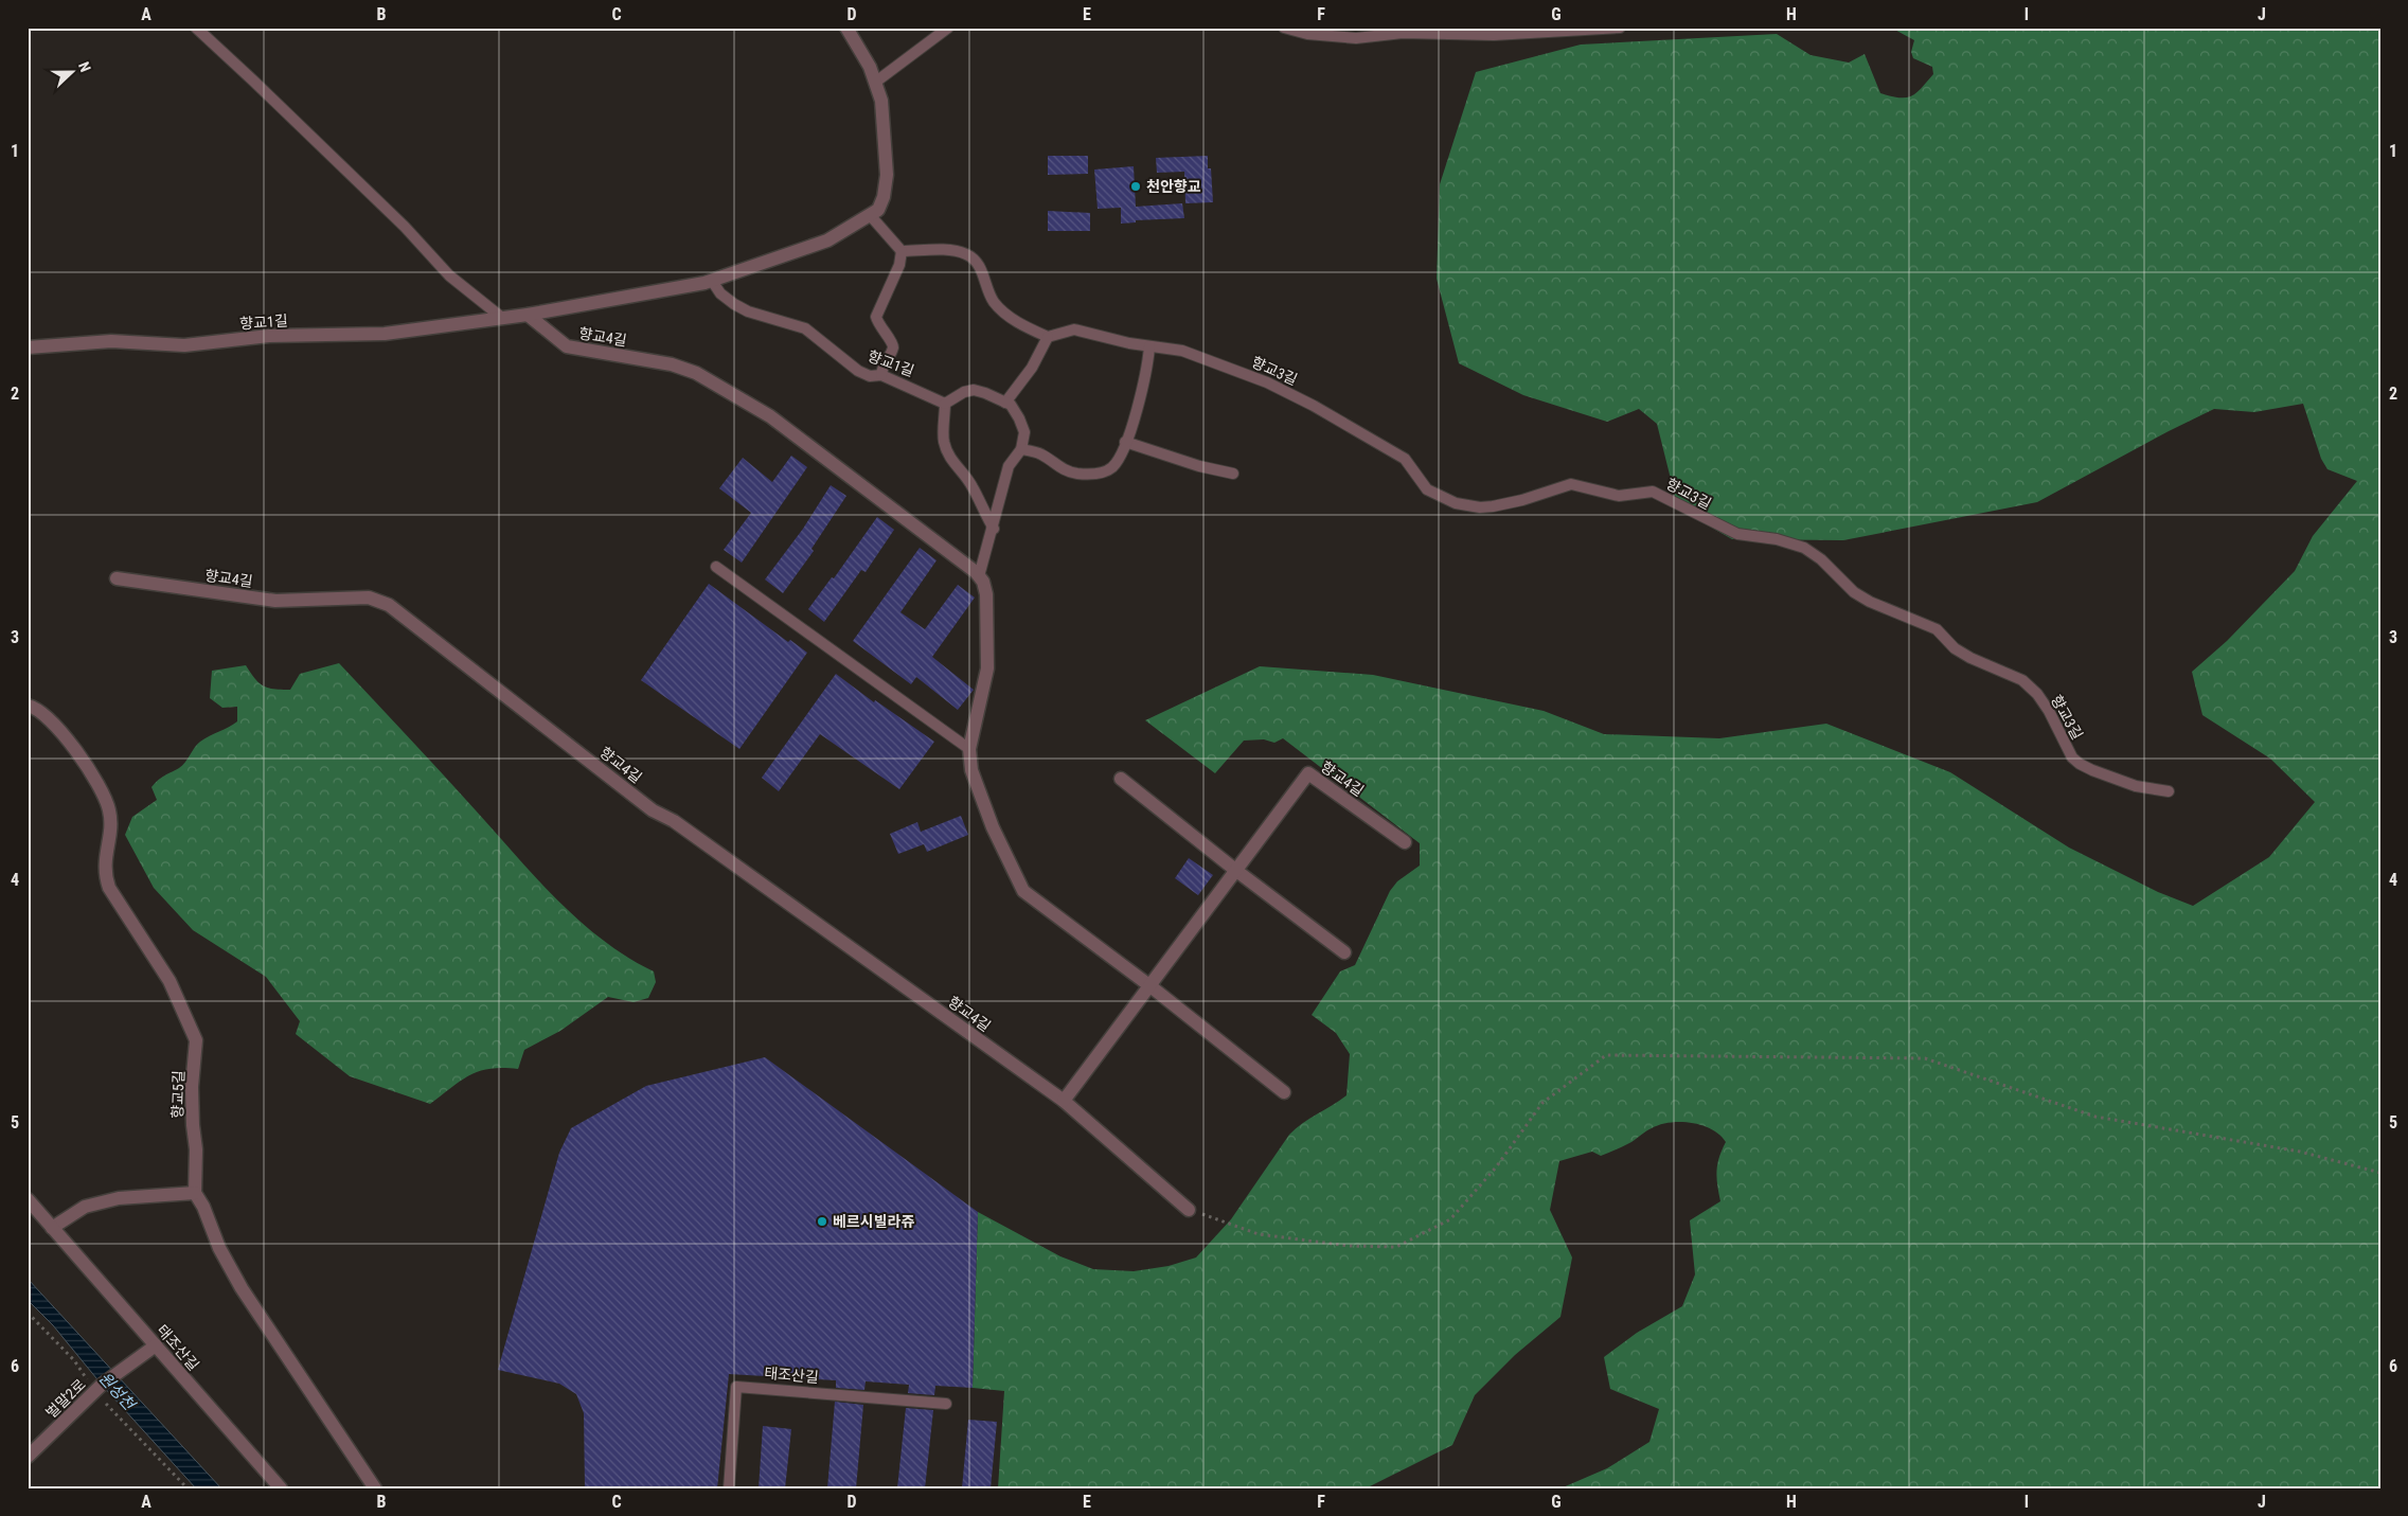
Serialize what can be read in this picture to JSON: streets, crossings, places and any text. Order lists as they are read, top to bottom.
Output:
{
  "streets": {
    "street": [
      "향교1길",
      "향교4길",
      "향교5길",
      "태조산길",
      "벌말2로"
    ],
    "lane": ["향교3길"]
  },
  "crossings": [
    ["향교1길", "향교4길"],
    ["태조산길", "벌말2로"]
  ],
  "water": ["원성천"],
  "places": ["천안향교", "베르시빌라쥬"],
  "north": "right",
  "grid": {
    "columns": [
      "A",
      "B",
      "C",
      "D",
      "E",
      "F",
      "G",
      "H",
      "I",
      "J"
    ],
    "rows": [
      "1",
      "2",
      "3",
      "4",
      "5",
      "6"
    ]
  }
}
